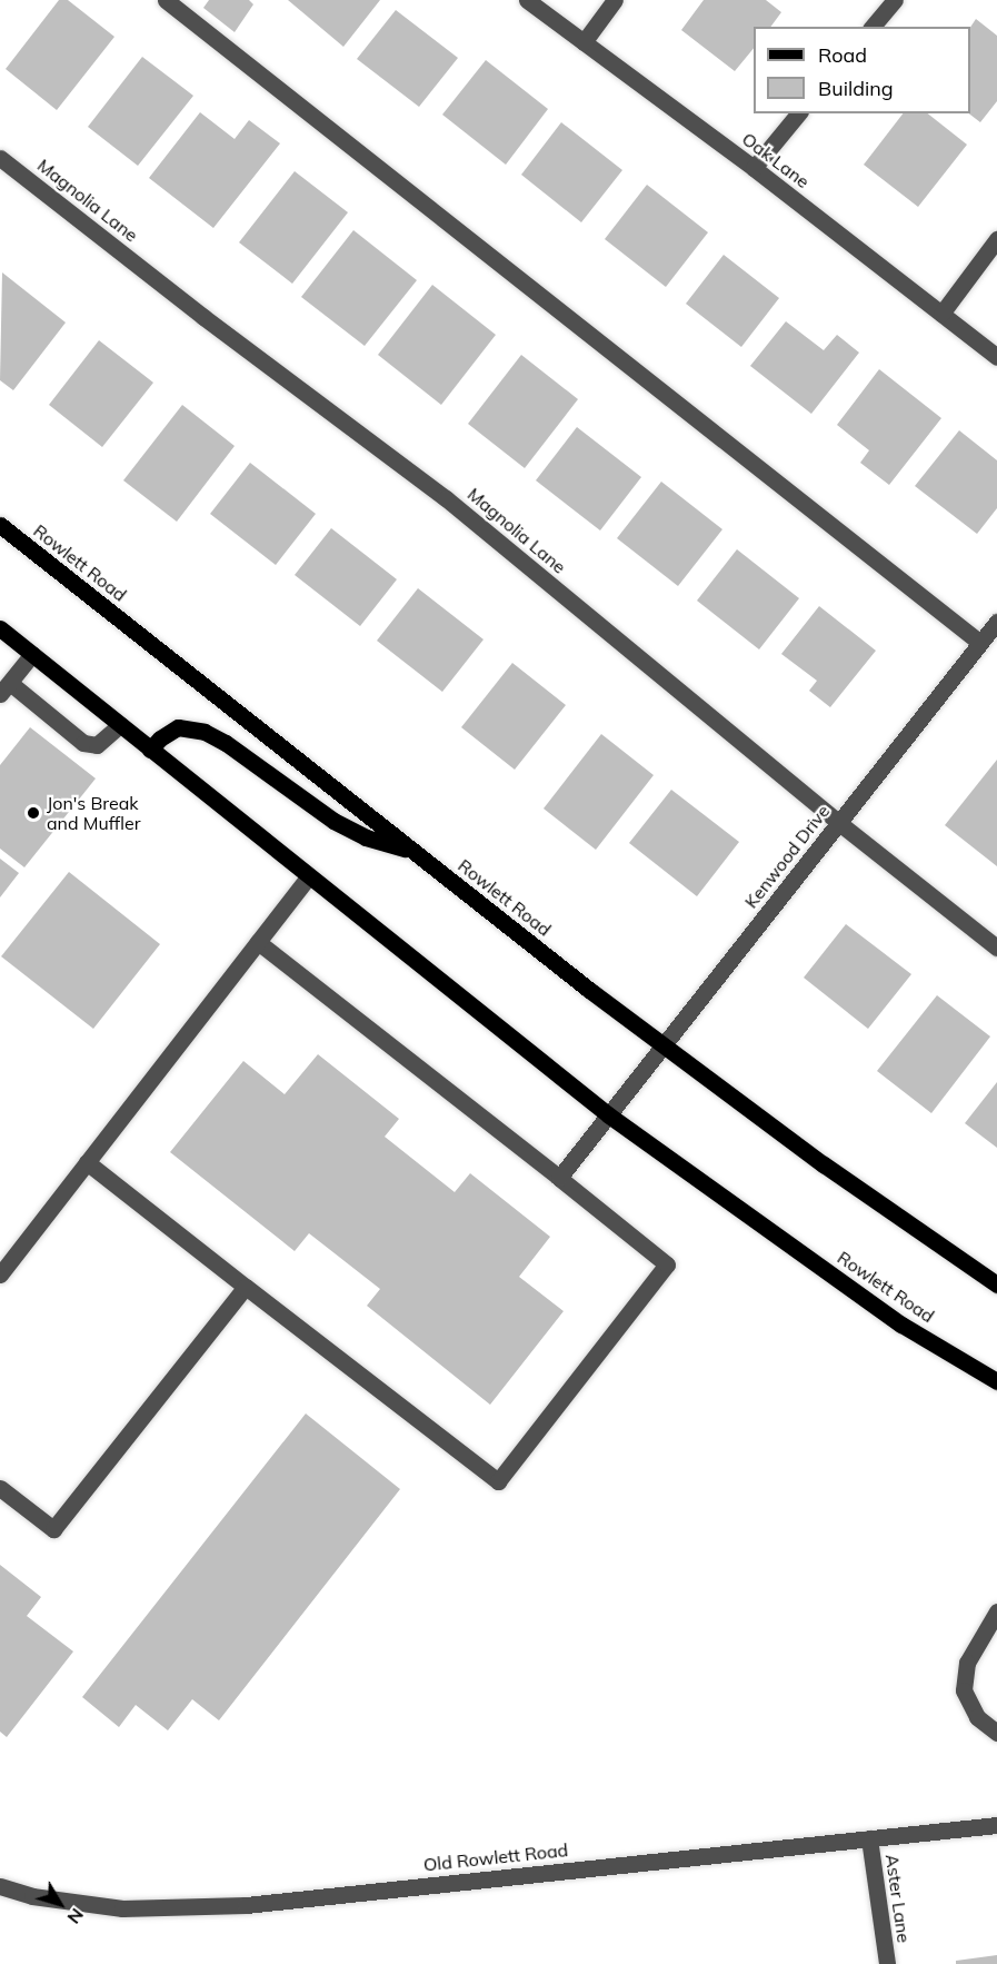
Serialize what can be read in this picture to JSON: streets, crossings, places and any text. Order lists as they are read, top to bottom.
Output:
{
  "streets": {
    "main road": ["Rowlett Road"],
    "street": [
      "Oak Lane",
      "Magnolia Lane",
      "Kenwood Drive",
      "Old Rowlett Road",
      "Aster Lane"
    ]
  },
  "crossings": [
    ["Magnolia Lane", "Kenwood Drive"],
    ["Rowlett Road", "Kenwood Drive"],
    ["Old Rowlett Road", "Aster Lane"]
  ],
  "places": ["Jon's Break and Muffler"],
  "legend": ["Road", "Building"],
  "north": "bottom right"
}
